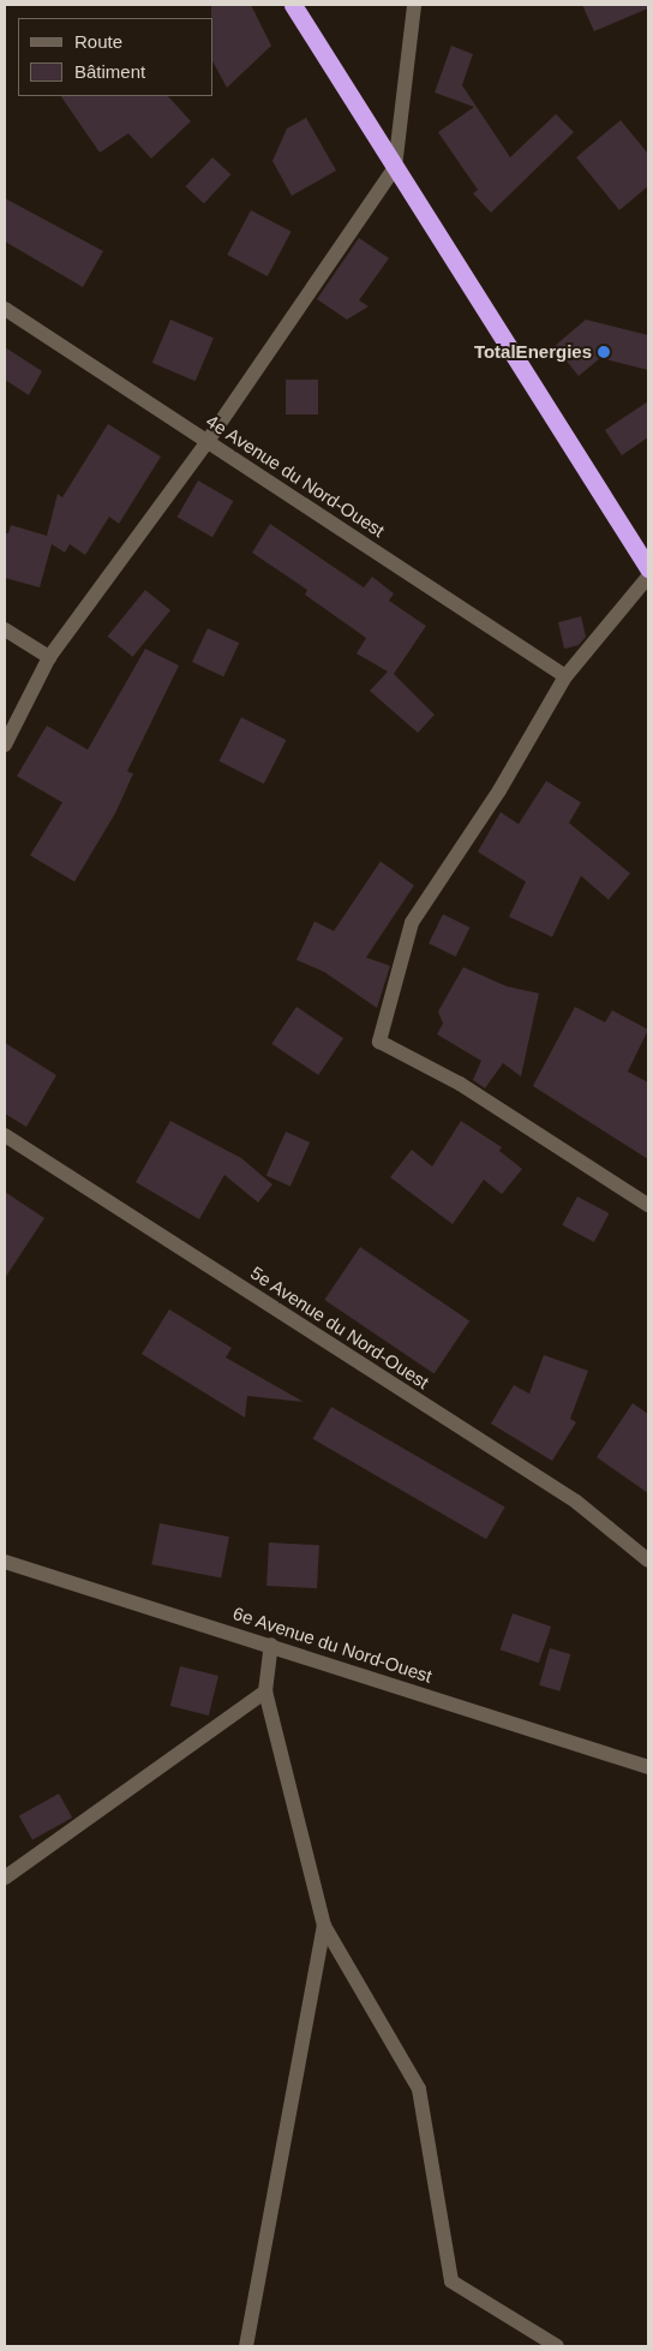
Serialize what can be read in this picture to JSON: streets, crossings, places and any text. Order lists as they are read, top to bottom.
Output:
{
  "streets": {
    "street": ["4e Avenue du Nord-Ouest", "5e Avenue du Nord-Ouest", "6e Avenue du Nord-Ouest"]
  },
  "places": ["TotalEnergies"],
  "legend": ["Route", "Bâtiment"]
}
